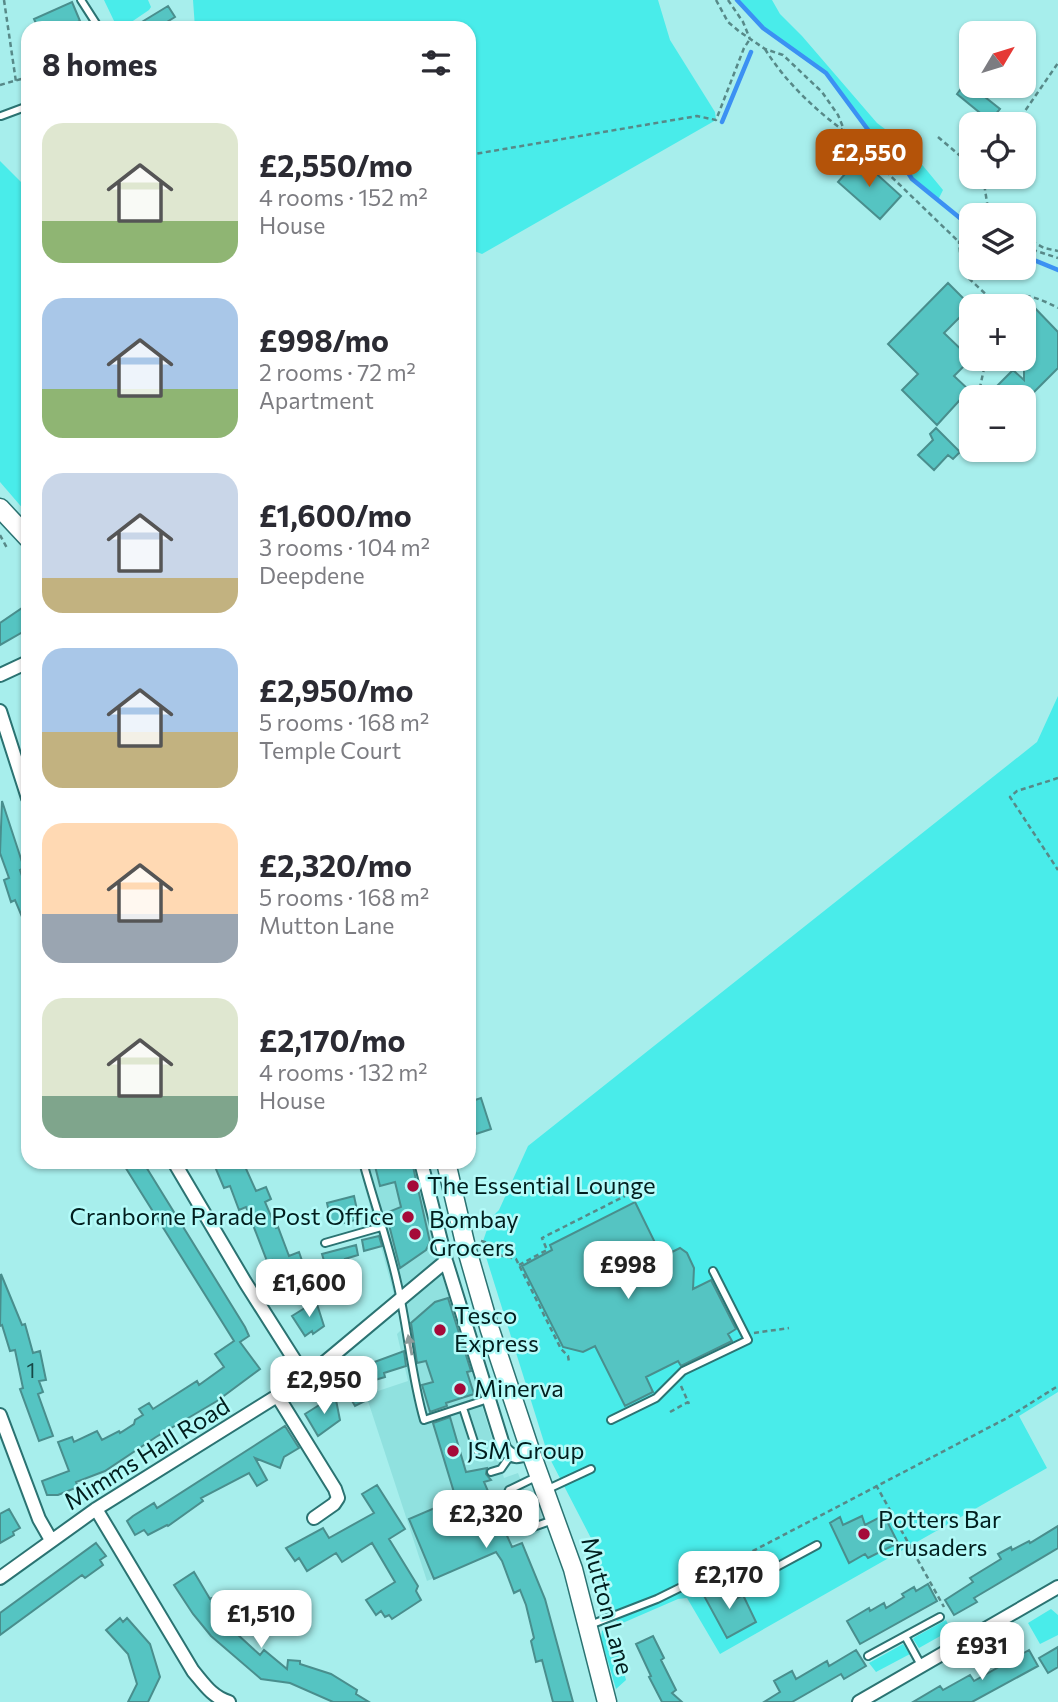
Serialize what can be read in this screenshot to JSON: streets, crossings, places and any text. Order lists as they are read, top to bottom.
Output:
{
  "streets": {
    "main road": ["Mutton Lane"],
    "street": ["Mimms Hall Road"]
  },
  "places": [
    "The Essential Lounge",
    "Cranborne Parade Post Office",
    "Bombay Grocers",
    "Tesco Express",
    "Minerva",
    "JSM Group",
    "Potters Bar Crusaders"
  ],
  "house_numbers": ["1"],
  "north": "top right",
  "page": {
    "map_buttons": ["+", "−"],
    "heading": "8 homes",
    "list": [
      {
        "name": "£2,550/mo",
        "note": "4 rooms · 152 m² · House"
      },
      {
        "name": "£998/mo",
        "note": "2 rooms · 72 m² · Apartment"
      },
      {
        "name": "£1,600/mo",
        "note": "3 rooms · 104 m² · Deepdene"
      },
      {
        "name": "£2,950/mo",
        "note": "5 rooms · 168 m² · Temple Court"
      },
      {
        "name": "£2,320/mo",
        "note": "5 rooms · 168 m² · Mutton Lane"
      },
      {
        "name": "£2,170/mo",
        "note": "4 rooms · 132 m² · House"
      }
    ],
    "price": [
      "£2,550",
      "£998",
      "£1,600",
      "£2,950",
      "£2,320",
      "£2,170",
      "£1,510",
      "£931"
    ]
  }
}
